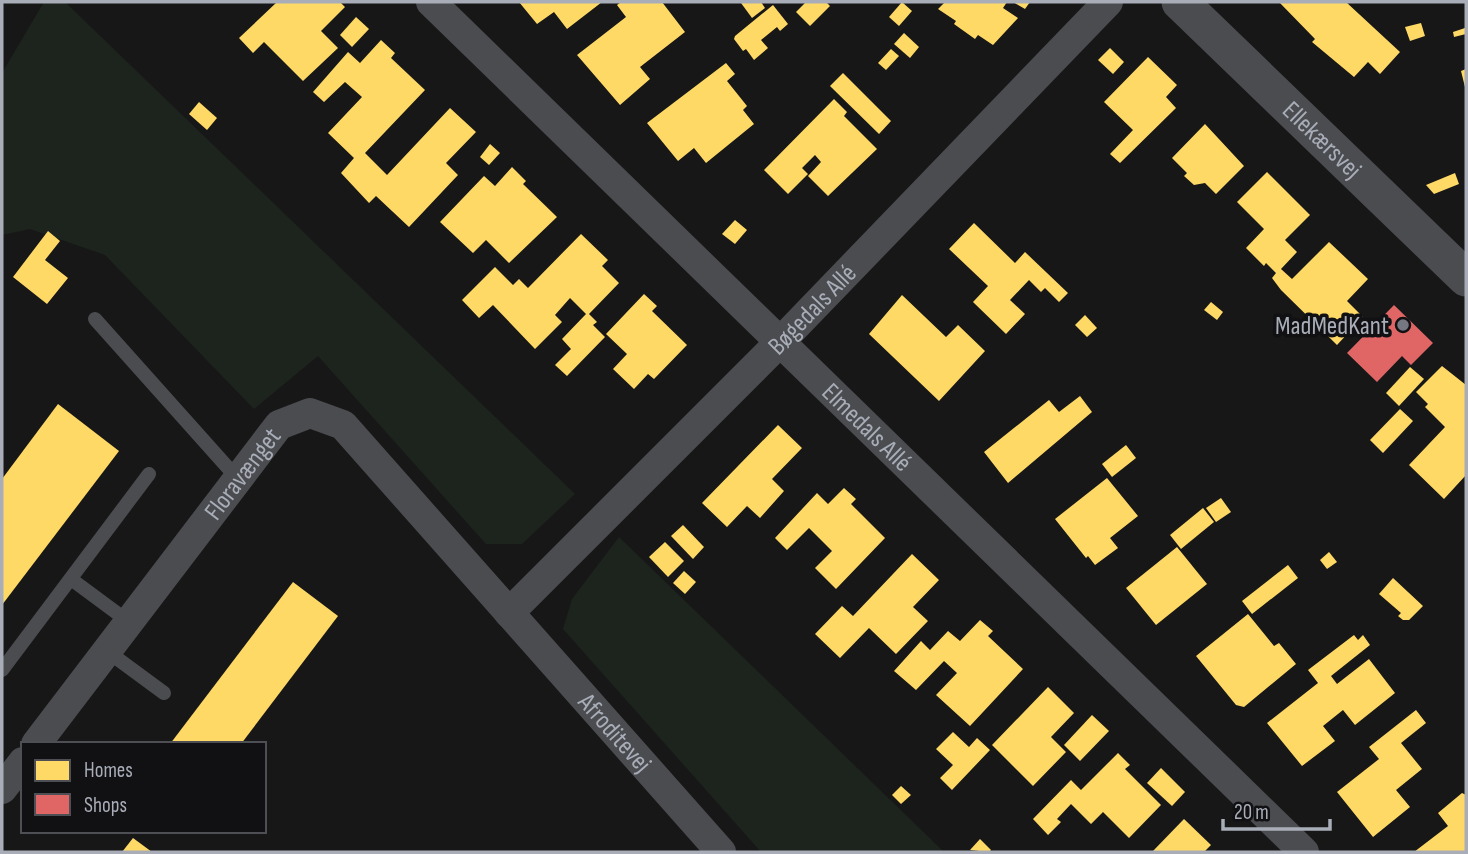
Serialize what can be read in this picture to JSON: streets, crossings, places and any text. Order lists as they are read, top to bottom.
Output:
{
  "streets": {
    "street": [
      "Ellekærsvej",
      "Bøgedals Allé",
      "Elmedals Allé",
      "Floravænget",
      "Afroditevej"
    ]
  },
  "crossings": [
    ["Bøgedals Allé", "Elmedals Allé"],
    ["Bøgedals Allé", "Floravænget"],
    ["Bøgedals Allé", "Afroditevej"],
    ["Floravænget", "Afroditevej"]
  ],
  "places": ["MadMedKant"],
  "legend": ["Homes", "Shops"],
  "scale_bar": "20 m"
}
